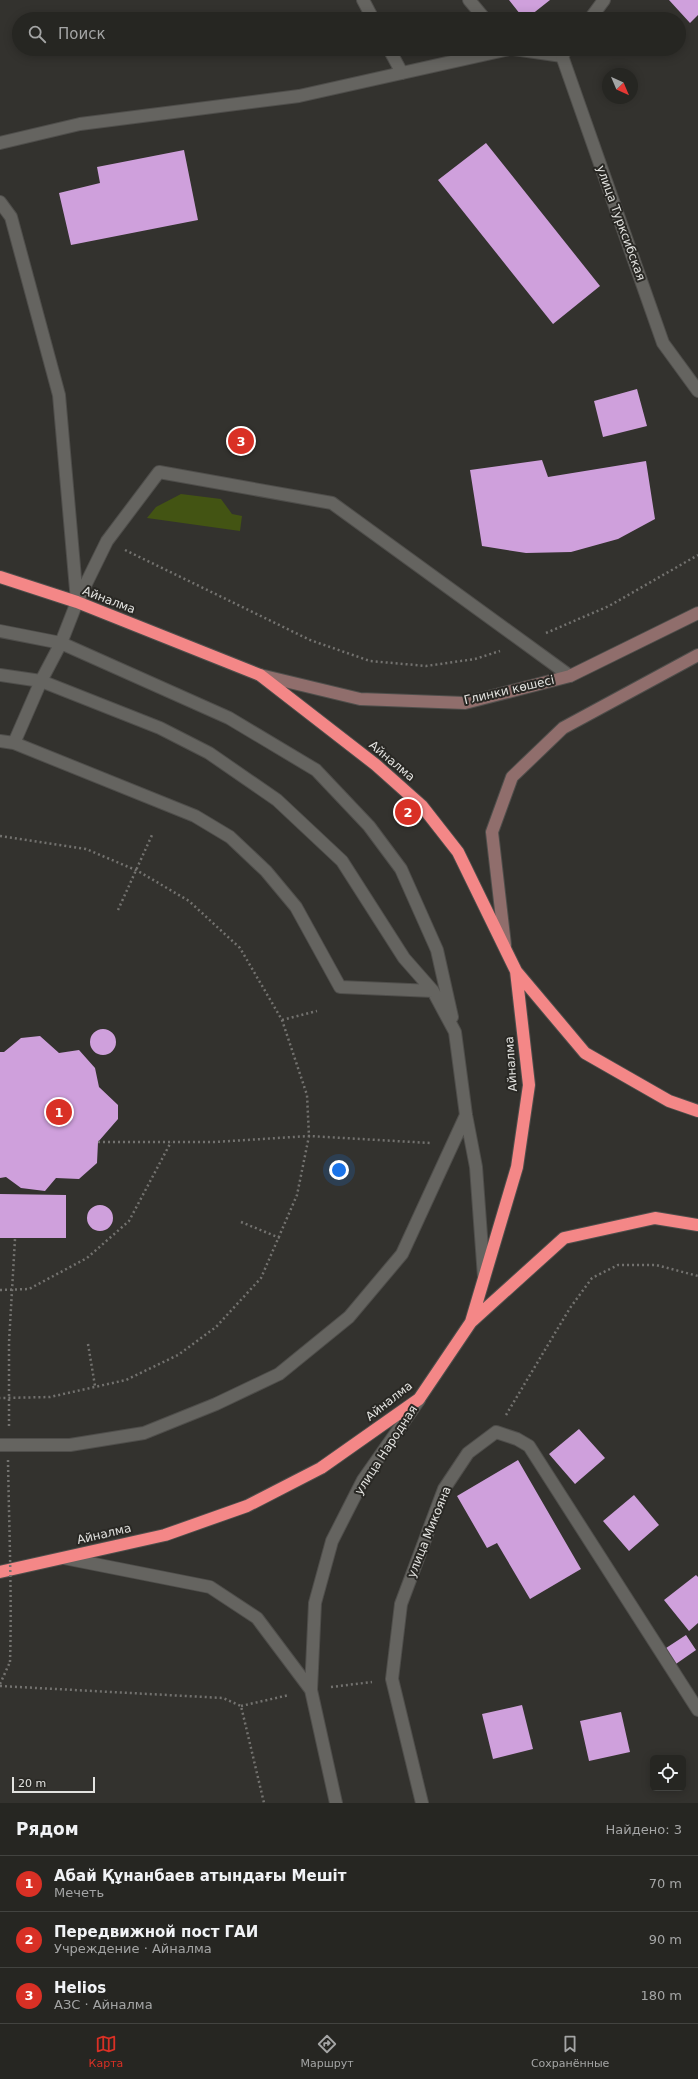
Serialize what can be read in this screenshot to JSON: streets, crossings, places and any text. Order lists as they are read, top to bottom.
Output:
{
  "streets": {
    "highway": ["Айналма"],
    "main road": ["Глинки көшесі"],
    "street": ["улица Турксибская", "улица Народная", "улица Микояна"]
  },
  "crossings": [
    ["Айналма", "Глинки көшесі"],
    ["Айналма", "улица Народная"]
  ],
  "scale_bar": "20 m",
  "north": "bottom right",
  "page": {
    "search": "Поиск",
    "pins": ["3", "2", "1"],
    "scale": "20 m",
    "heading": ["Рядом", "Найдено: 3"],
    "list": [
      {
        "mark": "1",
        "name": "Абай Құнанбаев атындағы Мешіт",
        "note": "Мечеть",
        "value": "70 m"
      },
      {
        "mark": "2",
        "name": "Передвижной пост ГАИ",
        "note": "Учреждение · Айналма",
        "value": "90 m"
      },
      {
        "mark": "3",
        "name": "Helios",
        "note": "АЗС · Айналма",
        "value": "180 m"
      }
    ],
    "nav": ["Карта", "Маршрут", "Сохранённые"]
  }
}
